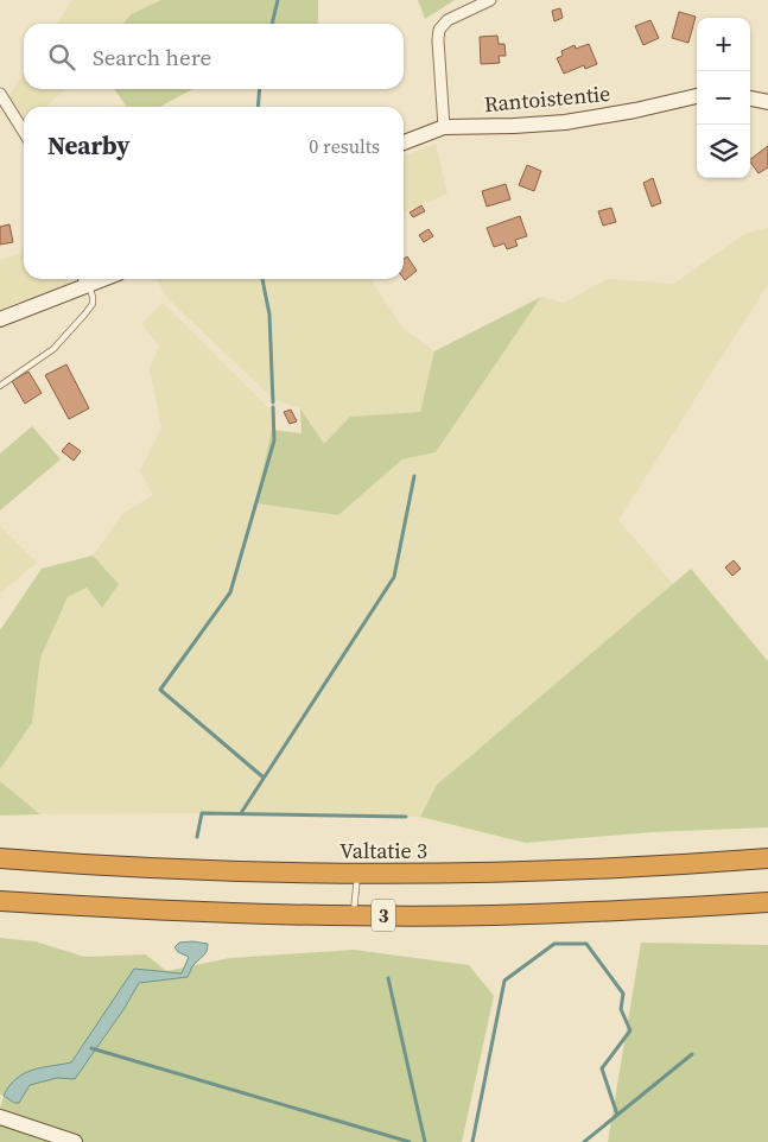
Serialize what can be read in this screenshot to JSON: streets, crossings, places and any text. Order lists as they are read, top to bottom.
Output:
{
  "streets": {
    "highway": ["Valtatie 3", "3"],
    "street": ["Rantoistentie"]
  },
  "page": {
    "map_buttons": ["+", "−"],
    "search": "Search here",
    "heading": ["Nearby", "0 results"]
  }
}
